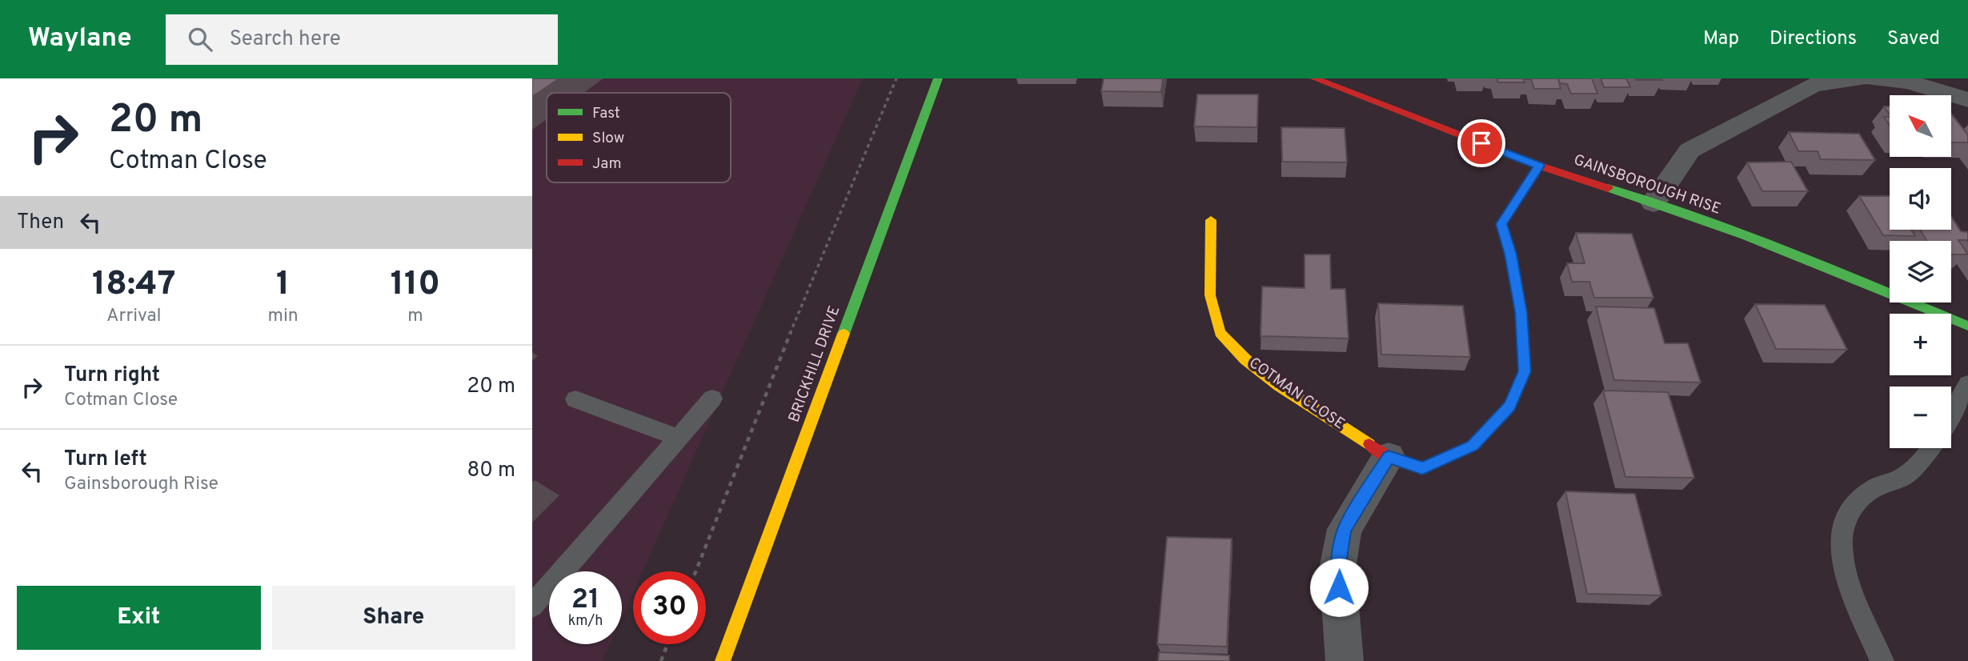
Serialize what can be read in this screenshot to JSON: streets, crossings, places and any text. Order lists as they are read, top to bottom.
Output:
{
  "streets": {
    "street": ["GAINSBOROUGH RISE", "BRICKHILL DRIVE", "COTMAN CLOSE"]
  },
  "crossings": [
    ["GAINSBOROUGH RISE", "COTMAN CLOSE"]
  ],
  "legend": ["Fast", "Slow", "Jam"],
  "north": "top left",
  "page": {
    "header": "Waylane",
    "search": "Search here",
    "nav": ["Map", "Directions", "Saved"],
    "turn": ["20 m", "Cotman Close"],
    "map_buttons": ["+", "−"],
    "then": "Then",
    "eta": [
      "18:47",
      "Arrival",
      "1",
      "min",
      "110",
      "m"
    ],
    "list": [
      {
        "name": "Turn right",
        "note": "Cotman Close",
        "value": "20 m"
      },
      {
        "name": "Turn left",
        "note": "Gainsborough Rise",
        "value": "80 m"
      }
    ],
    "speed": "21 km/h",
    "limit": "30",
    "buttons": ["Exit", "Share"]
  }
}
